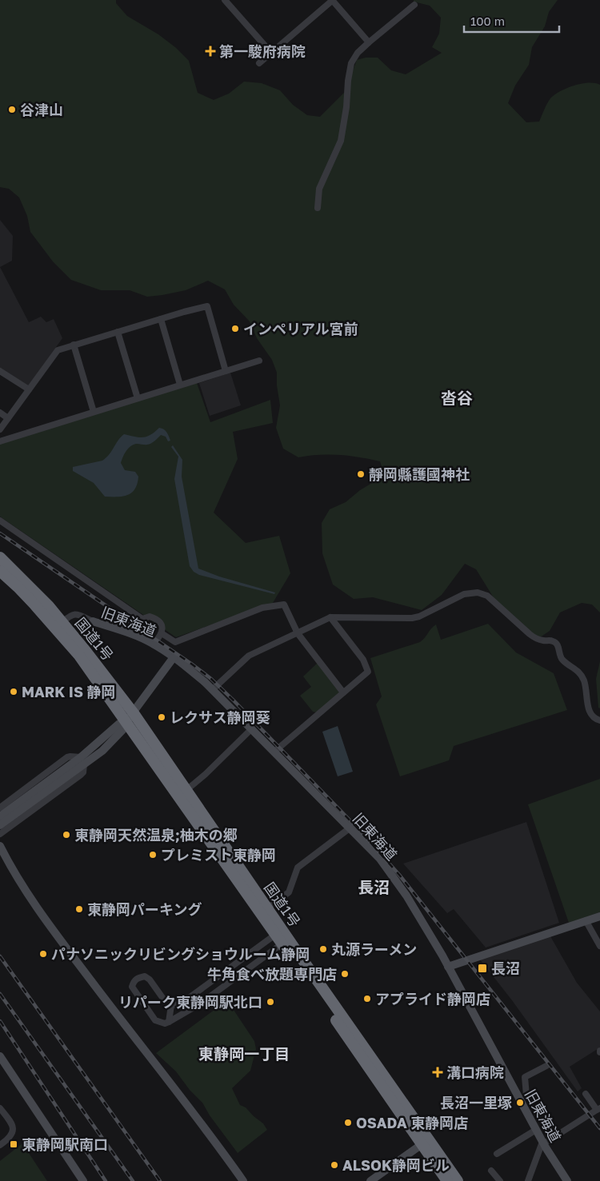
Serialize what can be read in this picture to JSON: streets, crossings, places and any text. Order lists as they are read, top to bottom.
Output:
{
  "streets": {
    "highway": ["国道1号"],
    "street": ["旧東海道"]
  },
  "crossings": [
    ["旧東海道", "国道1号"]
  ],
  "districts": ["沓谷", "長沼", "東静岡一丁目"],
  "places": {
    "health": ["第一駿府病院", "溝口病院"],
    "other": [
      "谷津山",
      "インペリアル宮前",
      "靜岡縣護國神社",
      "MARK IS 静岡",
      "レクサス静岡葵",
      "東静岡天然温泉;柚木の郷",
      "プレミスト東静岡",
      "東静岡パーキング",
      "丸源ラーメン",
      "パナソニックリビングショウルーム静岡",
      "牛角食べ放題専門店",
      "アプライド静岡店",
      "リパーク東静岡駅北口",
      "長沼一里塚",
      "OSADA 東静岡店",
      "ALSOK静岡ビル"
    ],
    "transit": ["長沼", "東静岡駅南口"]
  },
  "scale_bar": "100 m"
}
